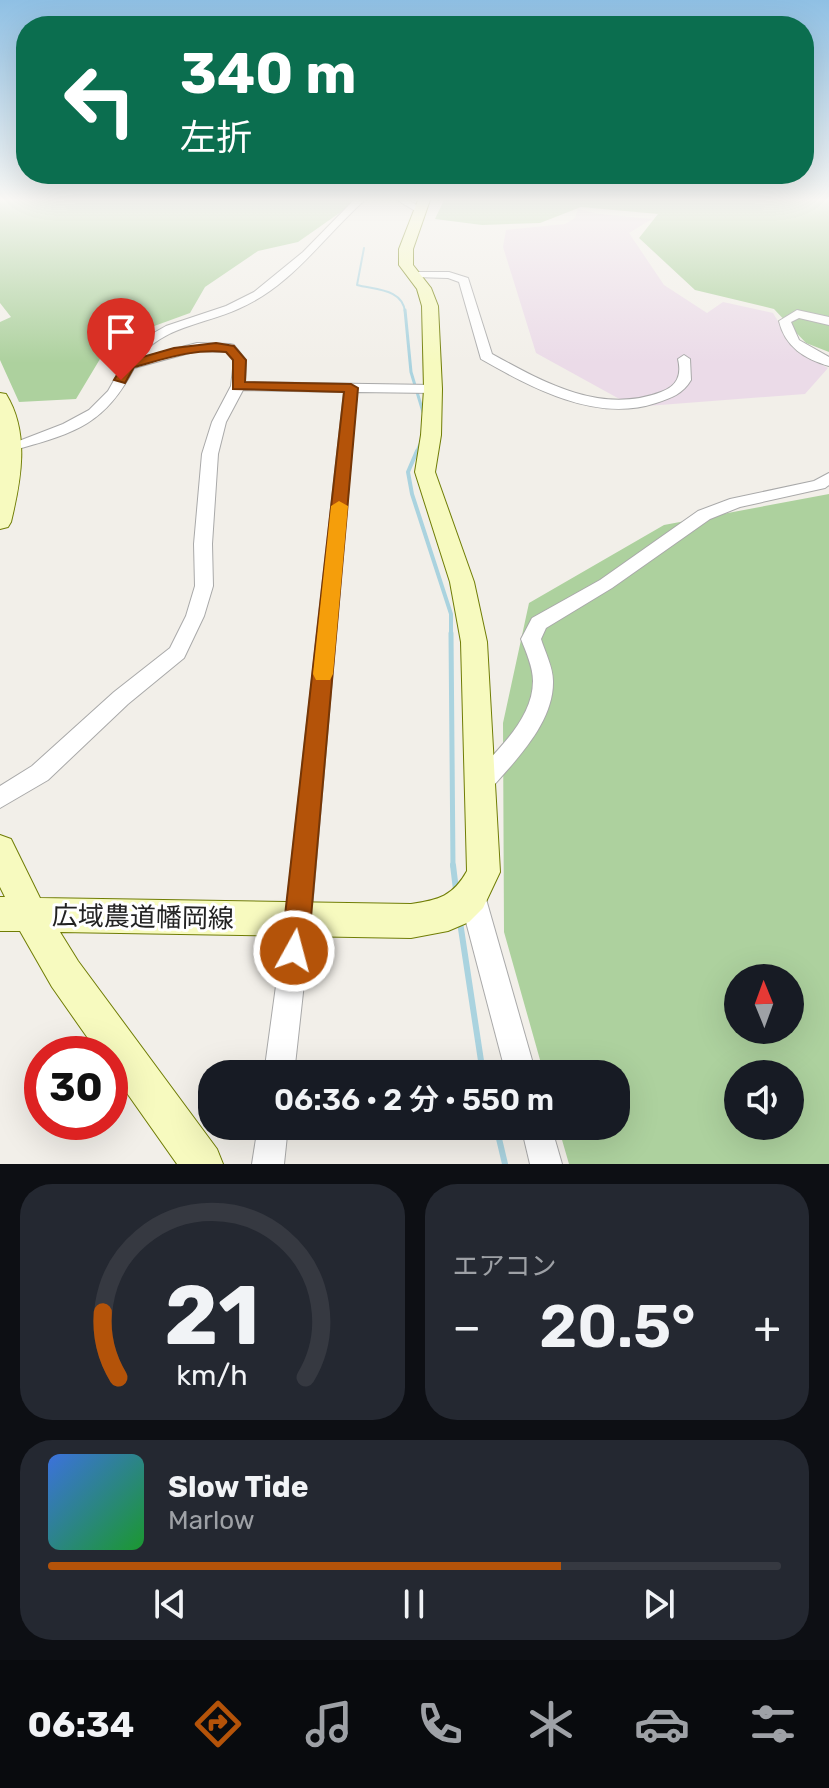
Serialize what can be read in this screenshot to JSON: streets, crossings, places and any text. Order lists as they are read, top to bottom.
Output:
{
  "streets": {
    "street": ["広域農道幡岡線"]
  },
  "north": "top",
  "page": {
    "turn": ["340 m", "左折"],
    "limit": "30",
    "trip": "06:36 · 2 分 · 550 m",
    "tile": "エアコン",
    "heat": ["−", "20.5°", "+"],
    "song": ["Slow Tide", "Marlow"],
    "tabs": "06:34",
    "gauge": ["21", "km/h"]
  }
}
